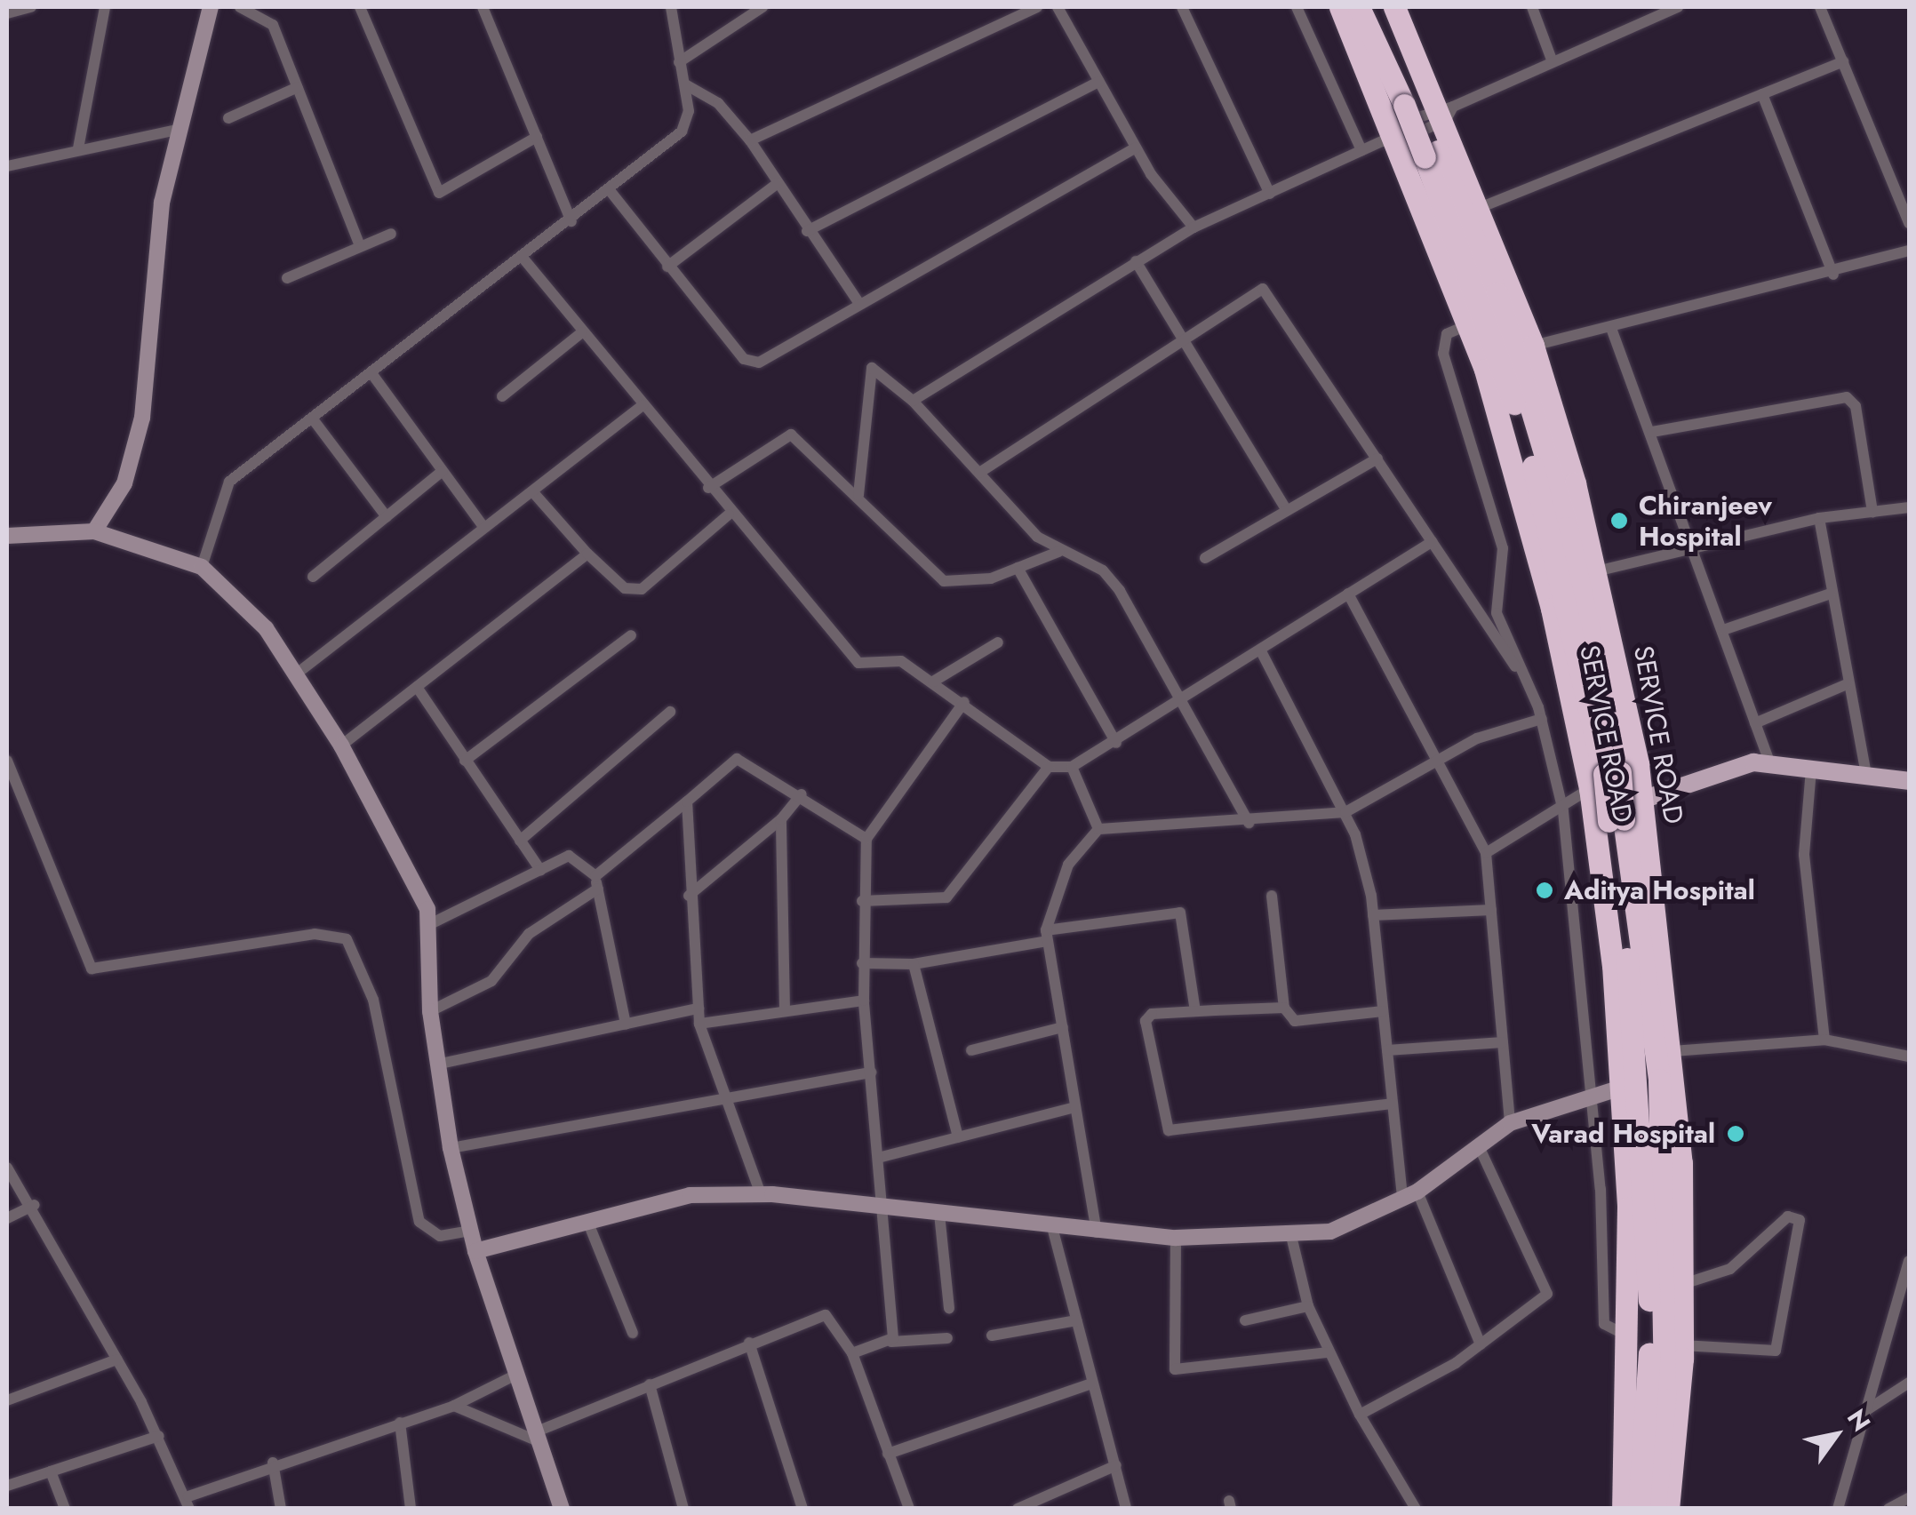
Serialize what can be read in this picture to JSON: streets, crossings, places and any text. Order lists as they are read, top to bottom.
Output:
{
  "streets": {
    "highway": ["SERVICE ROAD"]
  },
  "places": ["Chiranjeev Hospital", "Aditya Hospital", "Varad Hospital"],
  "north": "top right"
}
